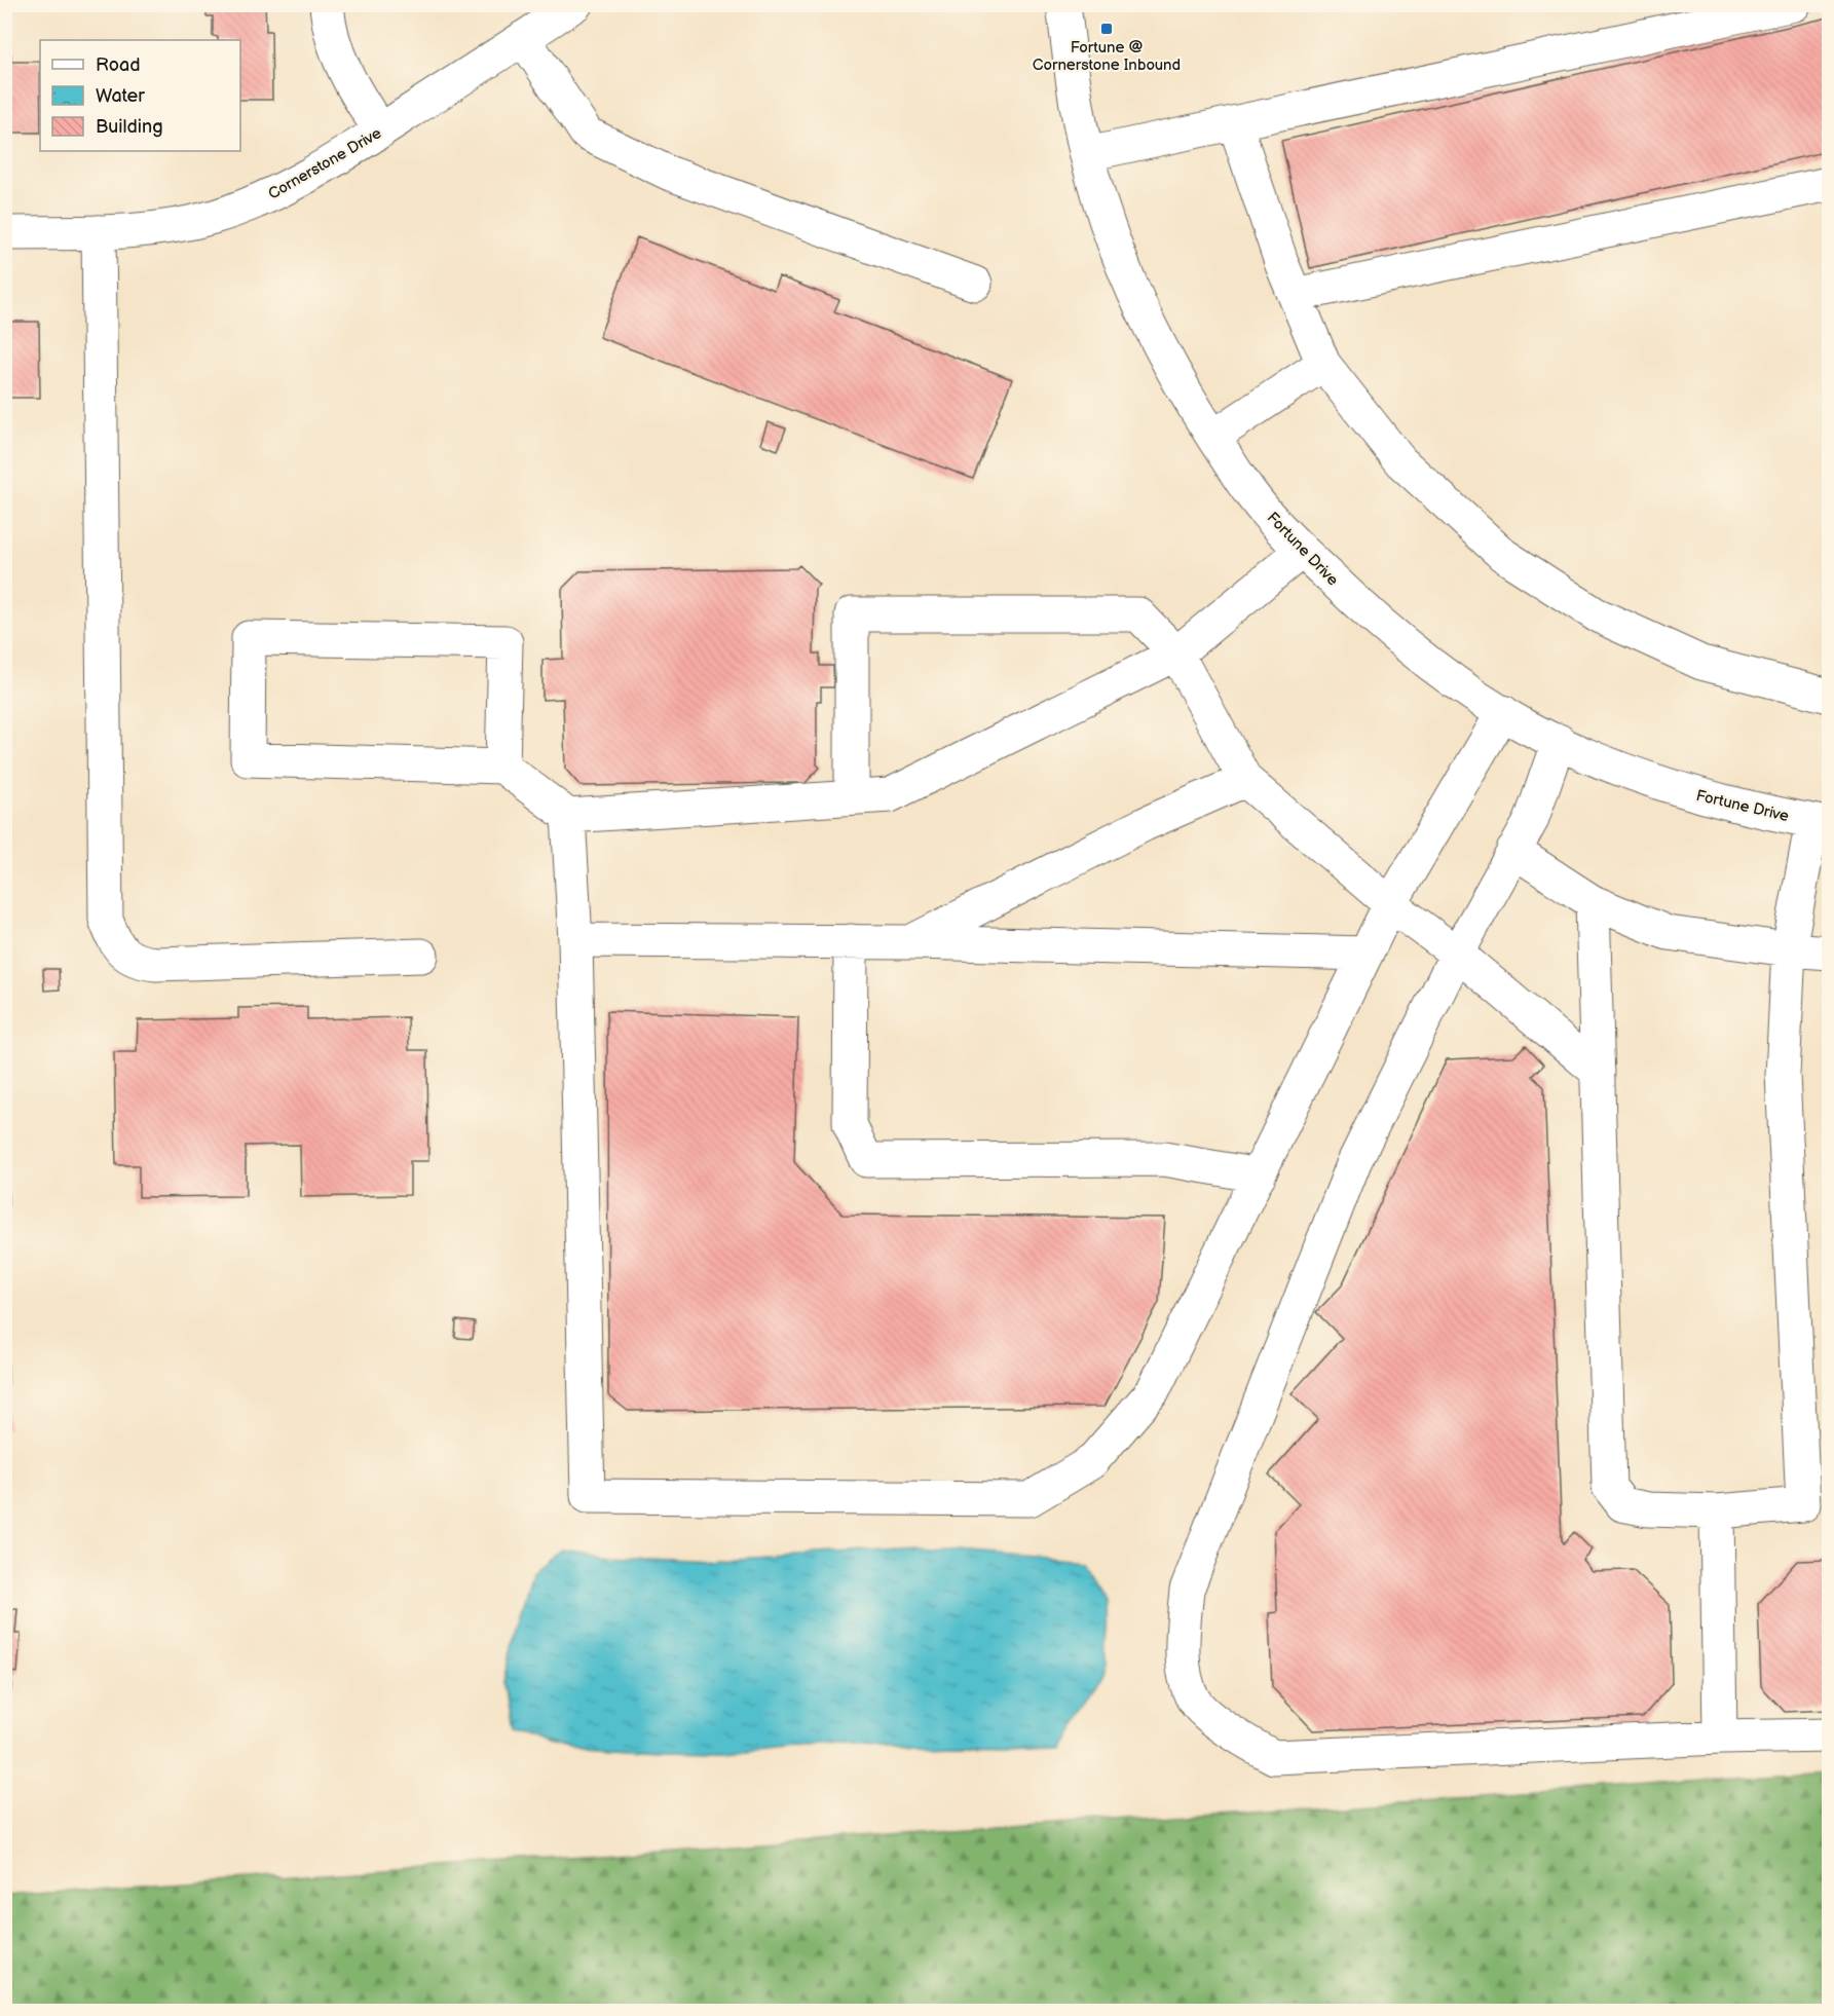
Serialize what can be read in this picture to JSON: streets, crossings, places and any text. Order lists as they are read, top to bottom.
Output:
{
  "streets": {
    "street": ["Cornerstone Drive", "Fortune Drive"]
  },
  "places": {
    "transit": ["Fortune @ Cornerstone Inbound"]
  },
  "legend": ["Road", "Water", "Building"]
}
